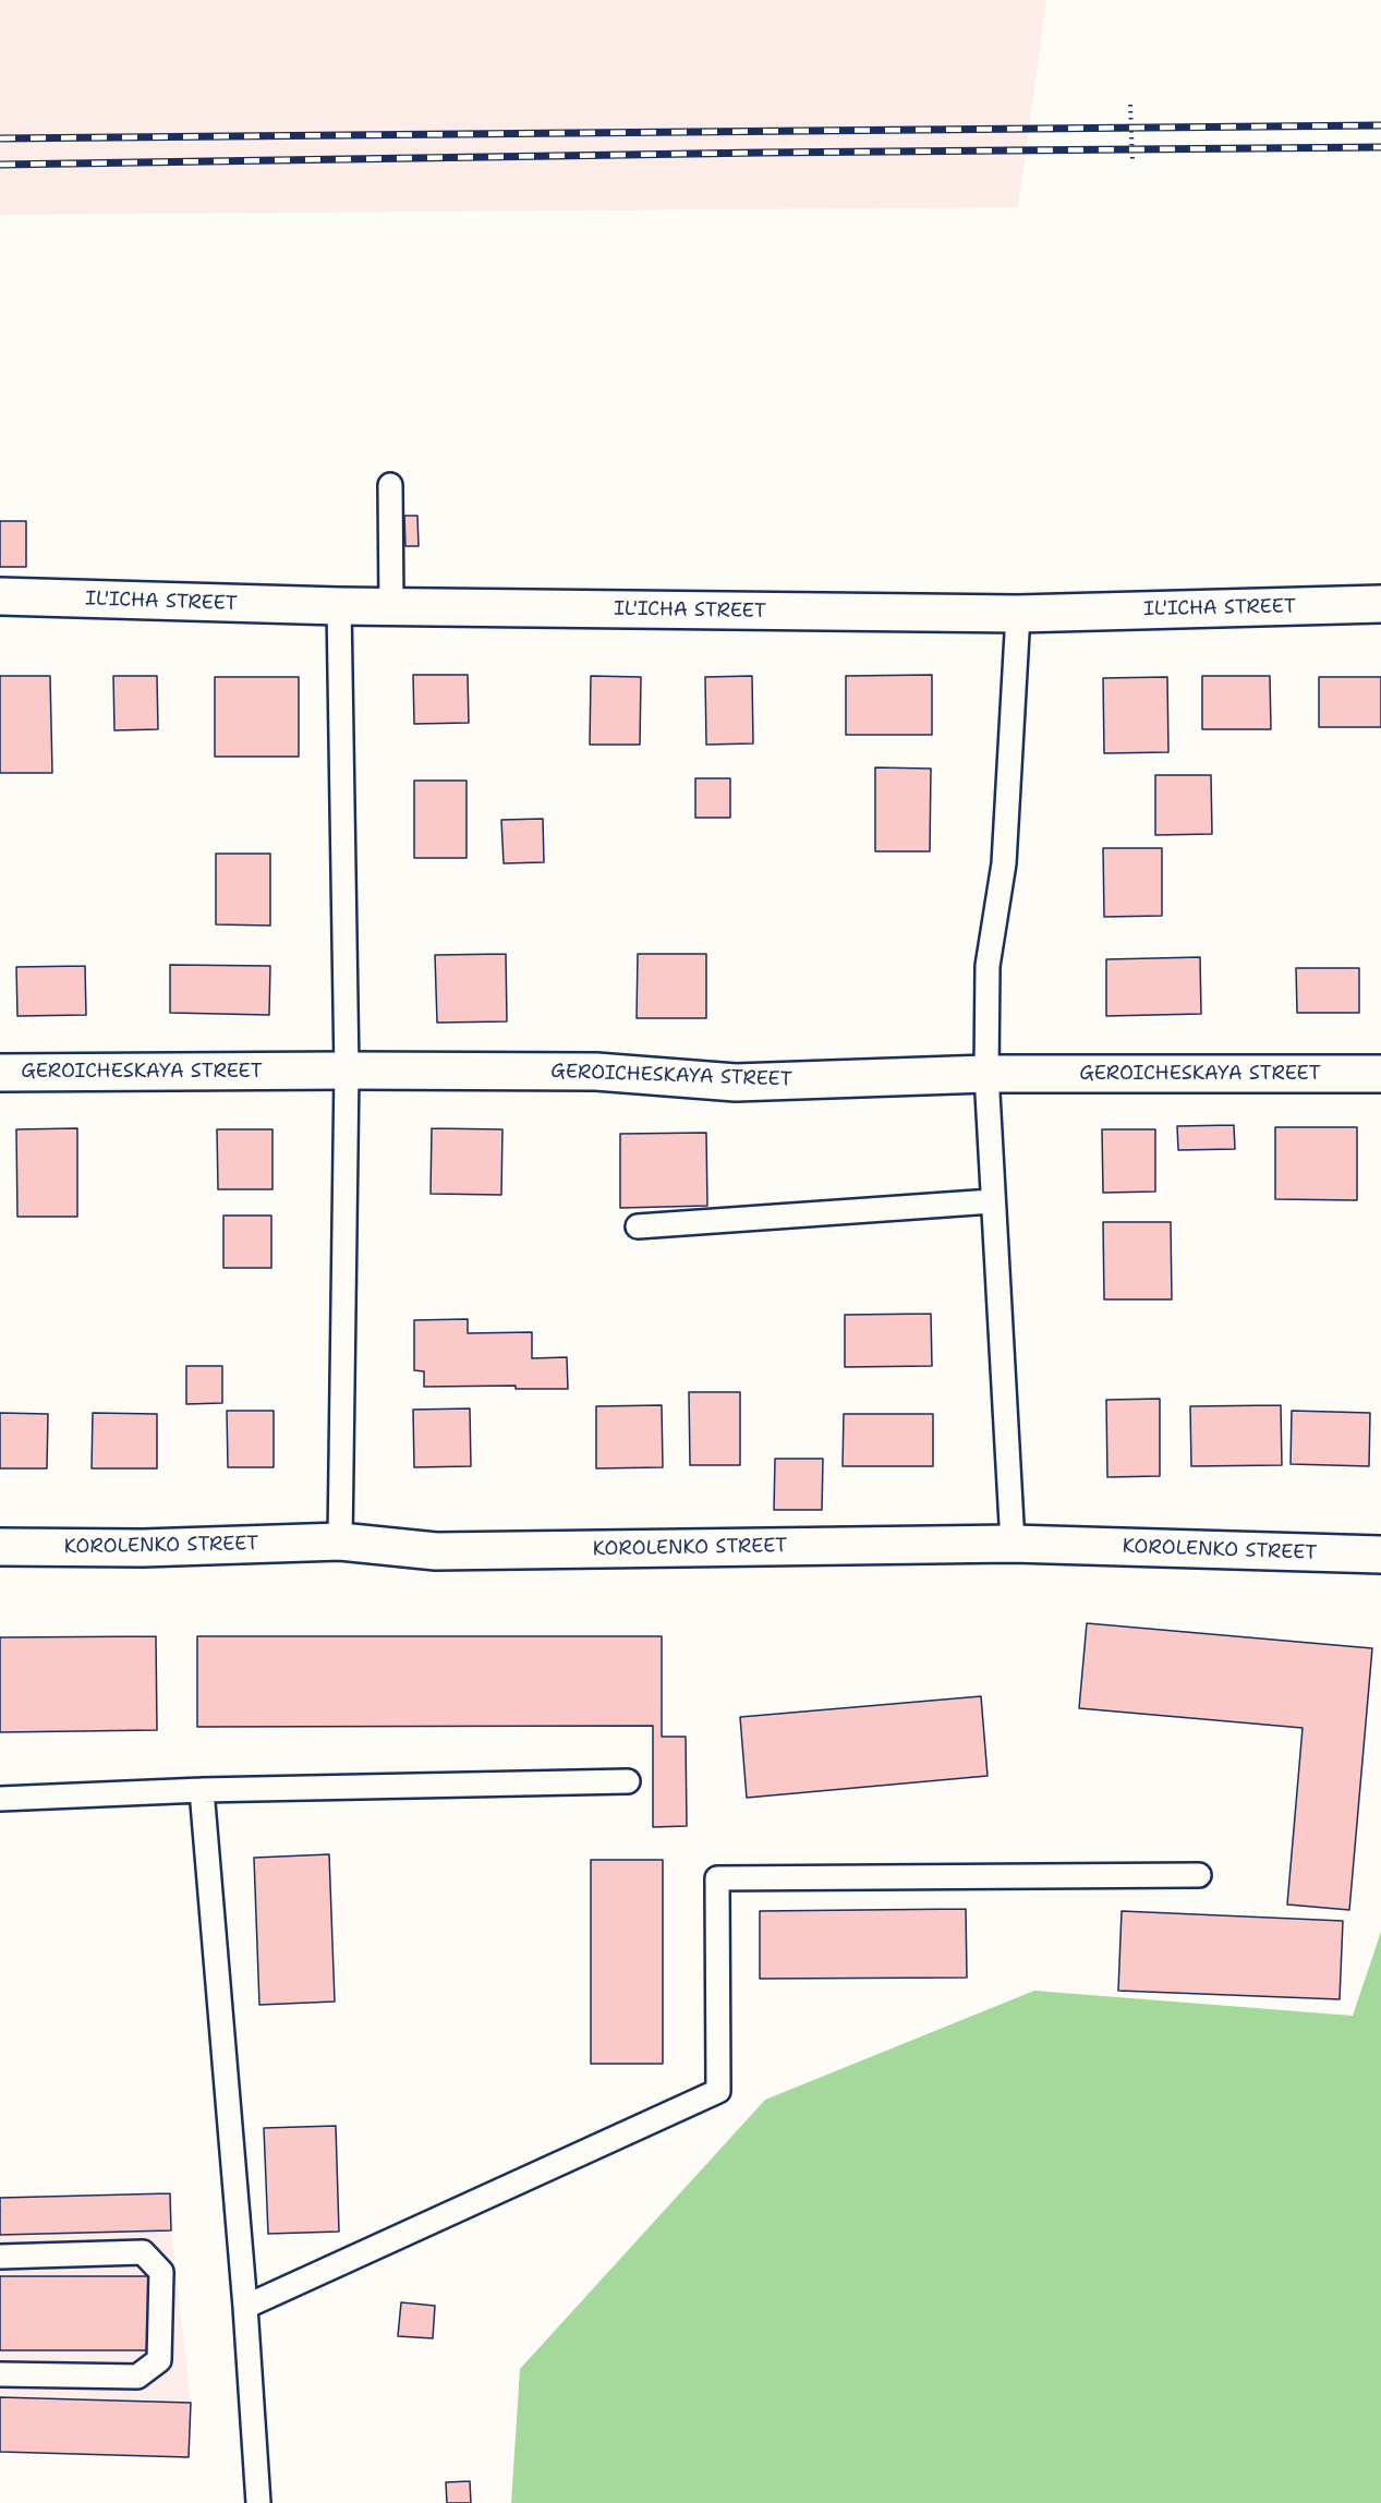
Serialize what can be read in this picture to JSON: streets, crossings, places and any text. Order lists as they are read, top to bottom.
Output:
{
  "streets": {
    "street": ["IL'ICHA STREET", "GEROICHESKAYA STREET", "KOROLENKO STREET"]
  }
}
